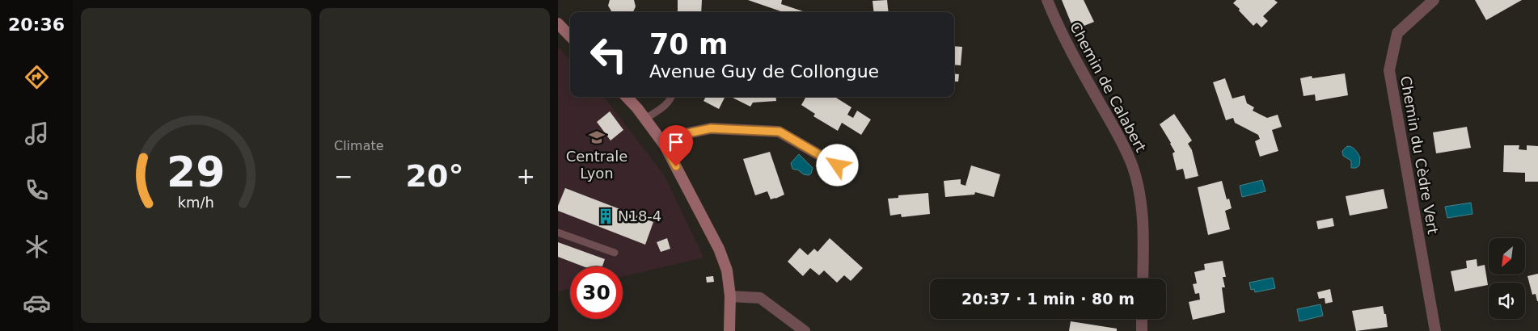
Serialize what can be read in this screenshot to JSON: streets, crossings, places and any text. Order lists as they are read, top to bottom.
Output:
{
  "streets": {
    "street": ["Chemin de Calabert", "Chemin du Cèdre Vert"]
  },
  "places": {
    "school or university": ["Centrale Lyon"],
    "building": ["N18-4"]
  },
  "north": "bottom left",
  "page": {
    "tabs": "20:36",
    "tile": "Climate",
    "turn": ["70 m", "Avenue Guy de Collongue"],
    "heat": ["−", "20°", "+"],
    "limit": "30",
    "trip": "20:37 · 1 min · 80 m",
    "gauge": ["29", "km/h"]
  }
}
